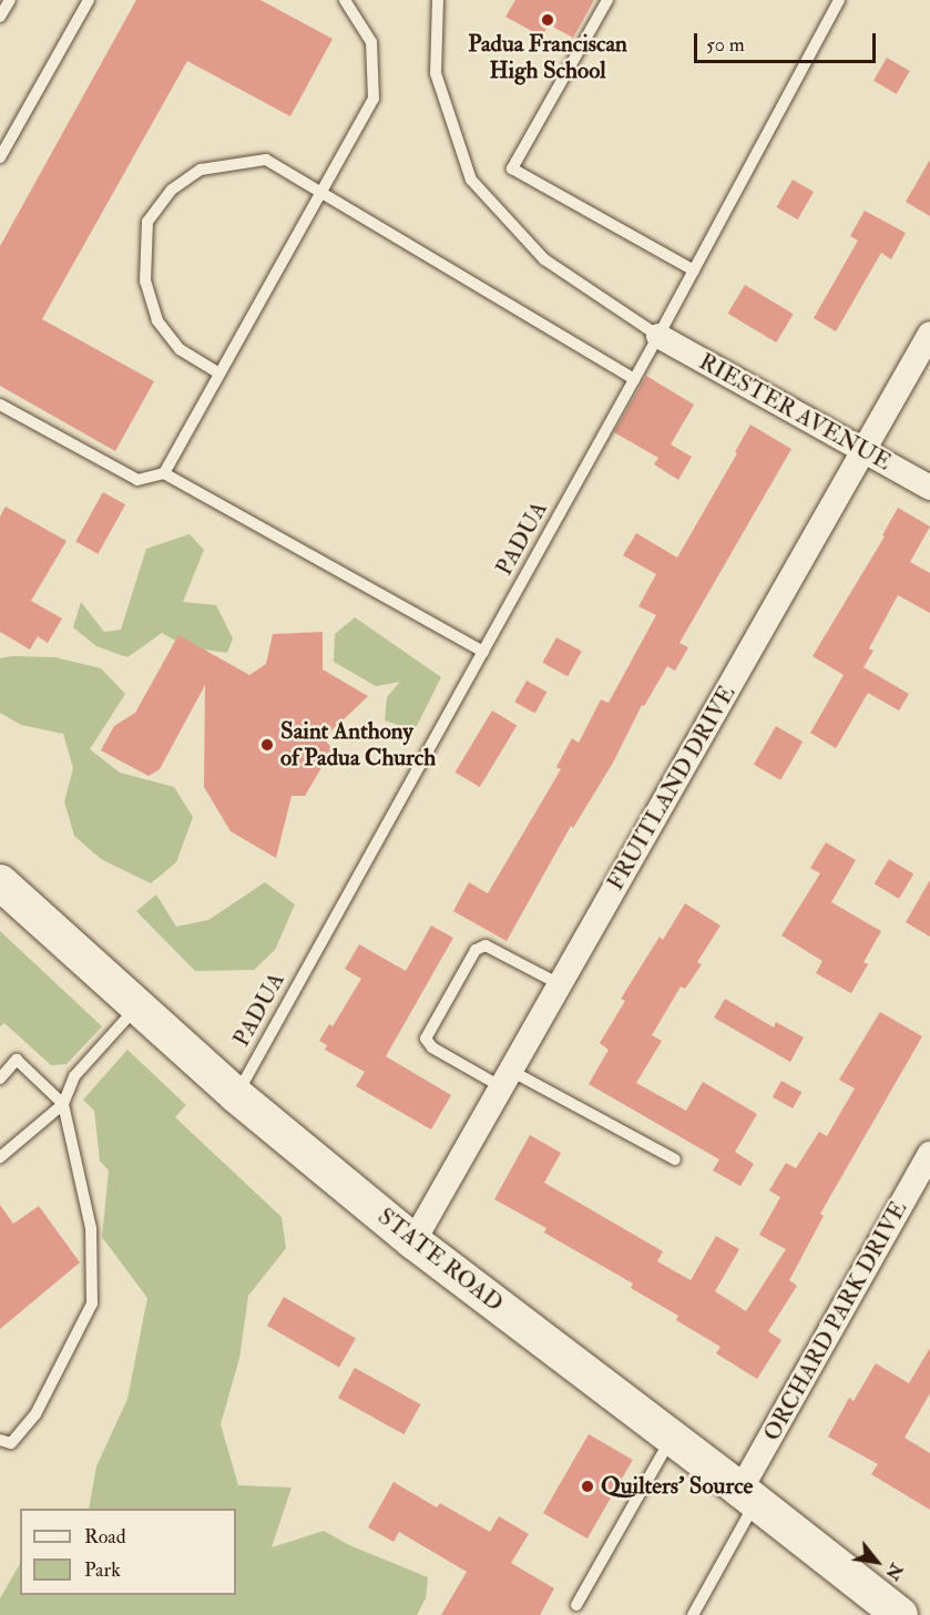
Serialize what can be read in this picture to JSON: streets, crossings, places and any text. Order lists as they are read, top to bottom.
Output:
{
  "streets": {
    "main road": ["STATE ROAD"],
    "street": ["RIESTER AVENUE", "FRUITLAND DRIVE", "ORCHARD PARK DRIVE"],
    "lane": ["PADUA"]
  },
  "crossings": [
    ["RIESTER AVENUE", "PADUA"],
    ["RIESTER AVENUE", "FRUITLAND DRIVE"],
    ["PADUA", "STATE ROAD"],
    ["FRUITLAND DRIVE", "STATE ROAD"],
    ["STATE ROAD", "ORCHARD PARK DRIVE"]
  ],
  "places": ["Padua Franciscan High School", "Saint Anthony of Padua Church", "Quilters' Source"],
  "legend": ["Road", "Park"],
  "scale_bar": "50 m",
  "north": "bottom right"
}
